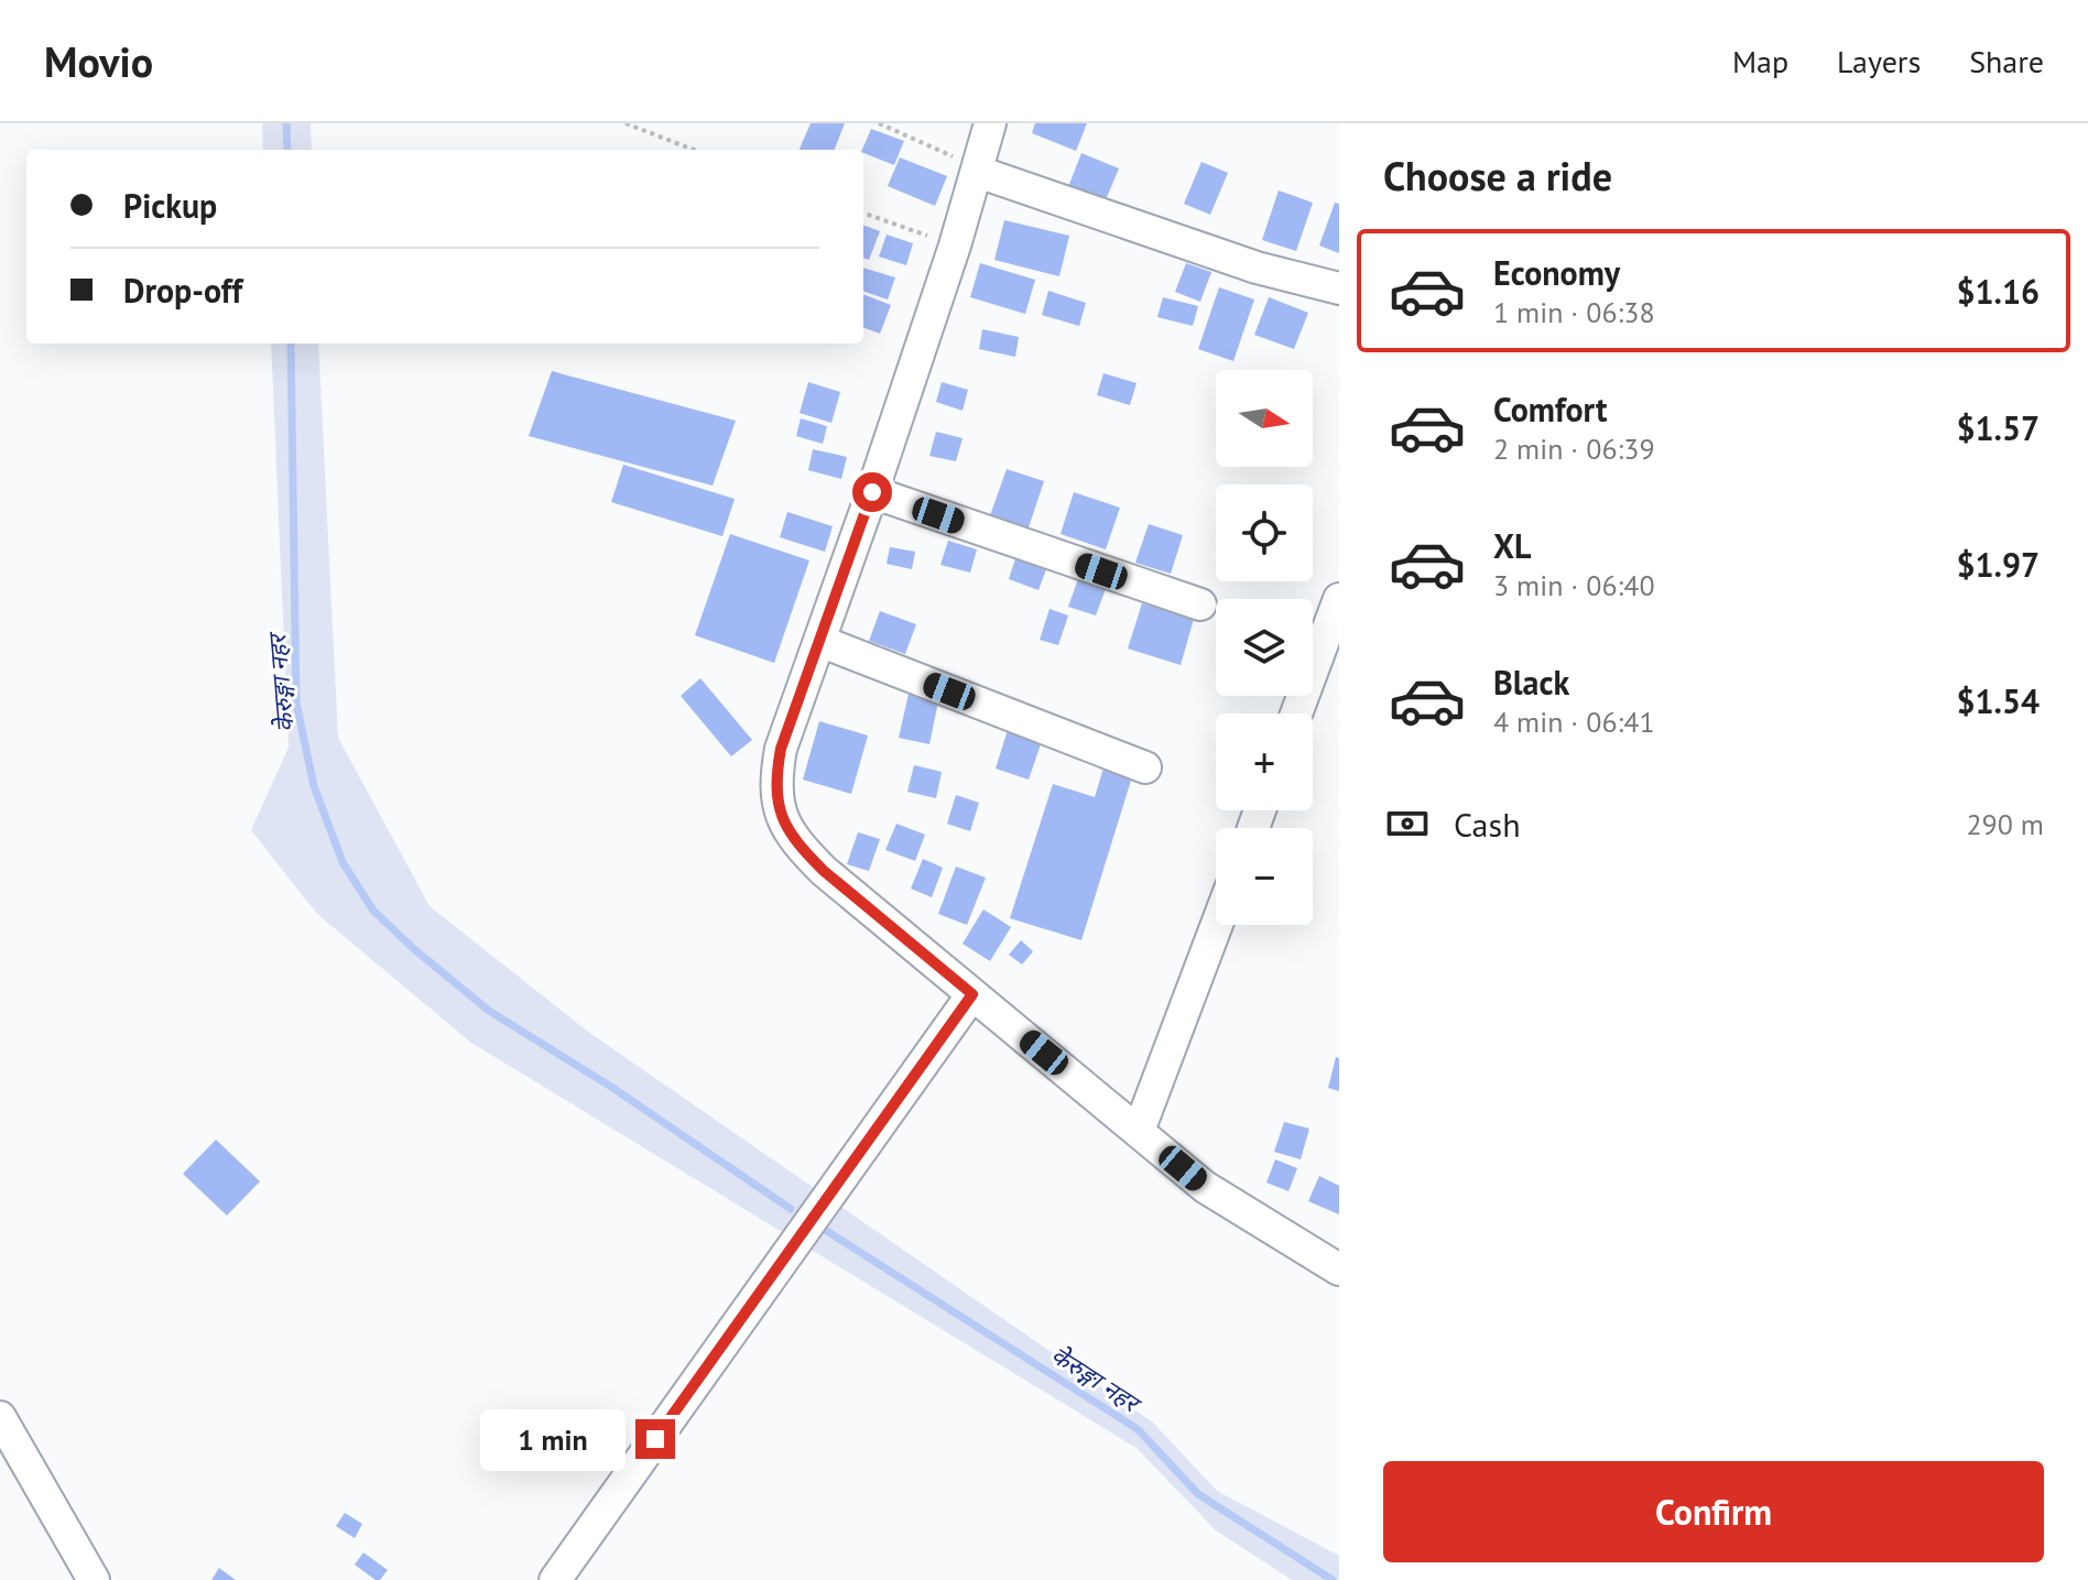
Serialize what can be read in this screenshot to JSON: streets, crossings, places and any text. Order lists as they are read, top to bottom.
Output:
{
  "water": ["केेरुङ्गा नहर"],
  "north": "right",
  "page": {
    "header": "Movio",
    "nav": ["Map", "Layers", "Share"],
    "heading": "Choose a ride",
    "banner": ["Pickup", "Drop-off"],
    "list": [
      {
        "name": "Economy",
        "note": "1 min · 06:38",
        "value": "$1.16"
      },
      {
        "name": "Comfort",
        "note": "2 min · 06:39",
        "value": "$1.57"
      },
      {
        "name": "XL",
        "note": "3 min · 06:40",
        "value": "$1.97"
      },
      {
        "name": "Black",
        "note": "4 min · 06:41",
        "value": "$1.54"
      }
    ],
    "map_buttons": ["+", "−"],
    "pay": ["Cash", "290 m"],
    "bubble": "1 min",
    "buttons": "Confirm"
  }
}
